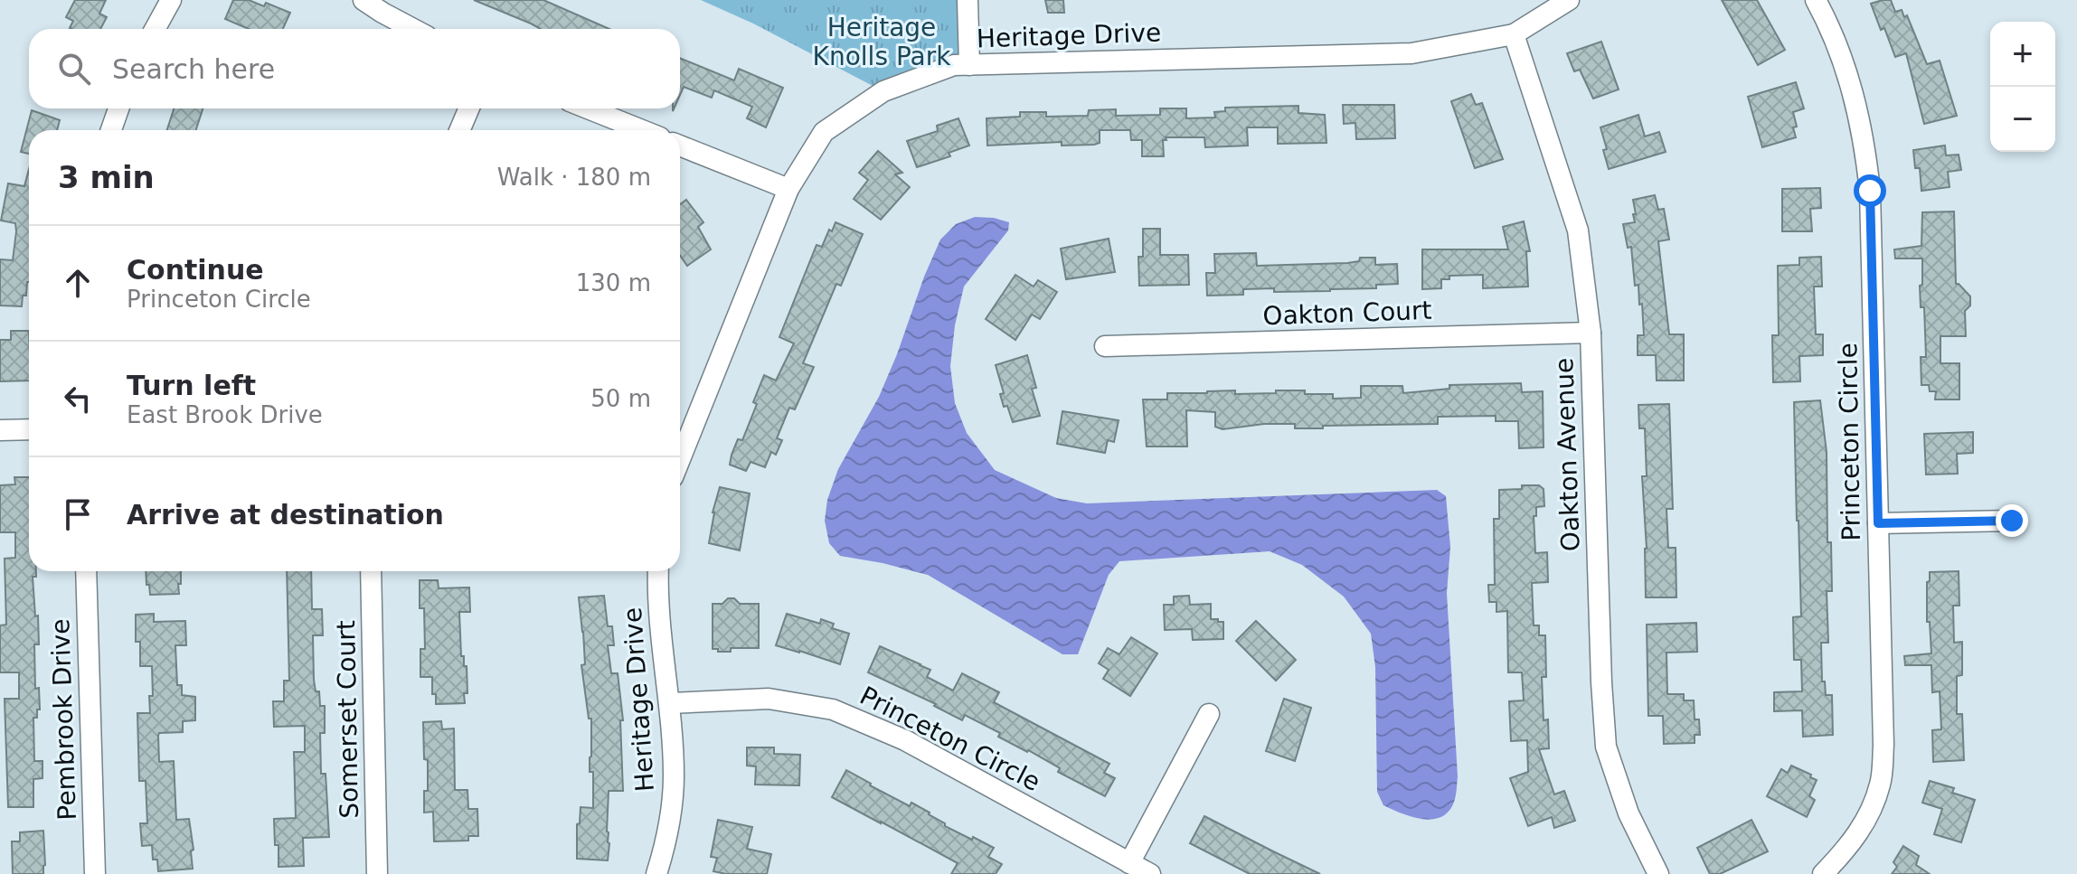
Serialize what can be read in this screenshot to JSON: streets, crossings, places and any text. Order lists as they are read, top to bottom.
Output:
{
  "streets": {
    "street": [
      "Heritage Drive",
      "Oakton Court",
      "Princeton Circle",
      "Oakton Avenue",
      "Pembrook Drive",
      "Somerset Court"
    ]
  },
  "crossings": [
    ["Heritage Drive", "Princeton Circle"],
    ["Heritage Drive", "Oakton Avenue"],
    ["Oakton Court", "Oakton Avenue"]
  ],
  "parks": ["Heritage Knolls Park"],
  "page": {
    "map_buttons": ["+", "−"],
    "search": "Search here",
    "heading": ["3 min", "Walk · 180 m"],
    "list": [
      ["Continue", "Princeton Circle", "130 m"],
      ["Turn left", "East Brook Drive", "50 m"],
      "Arrive at destination"
    ]
  }
}
